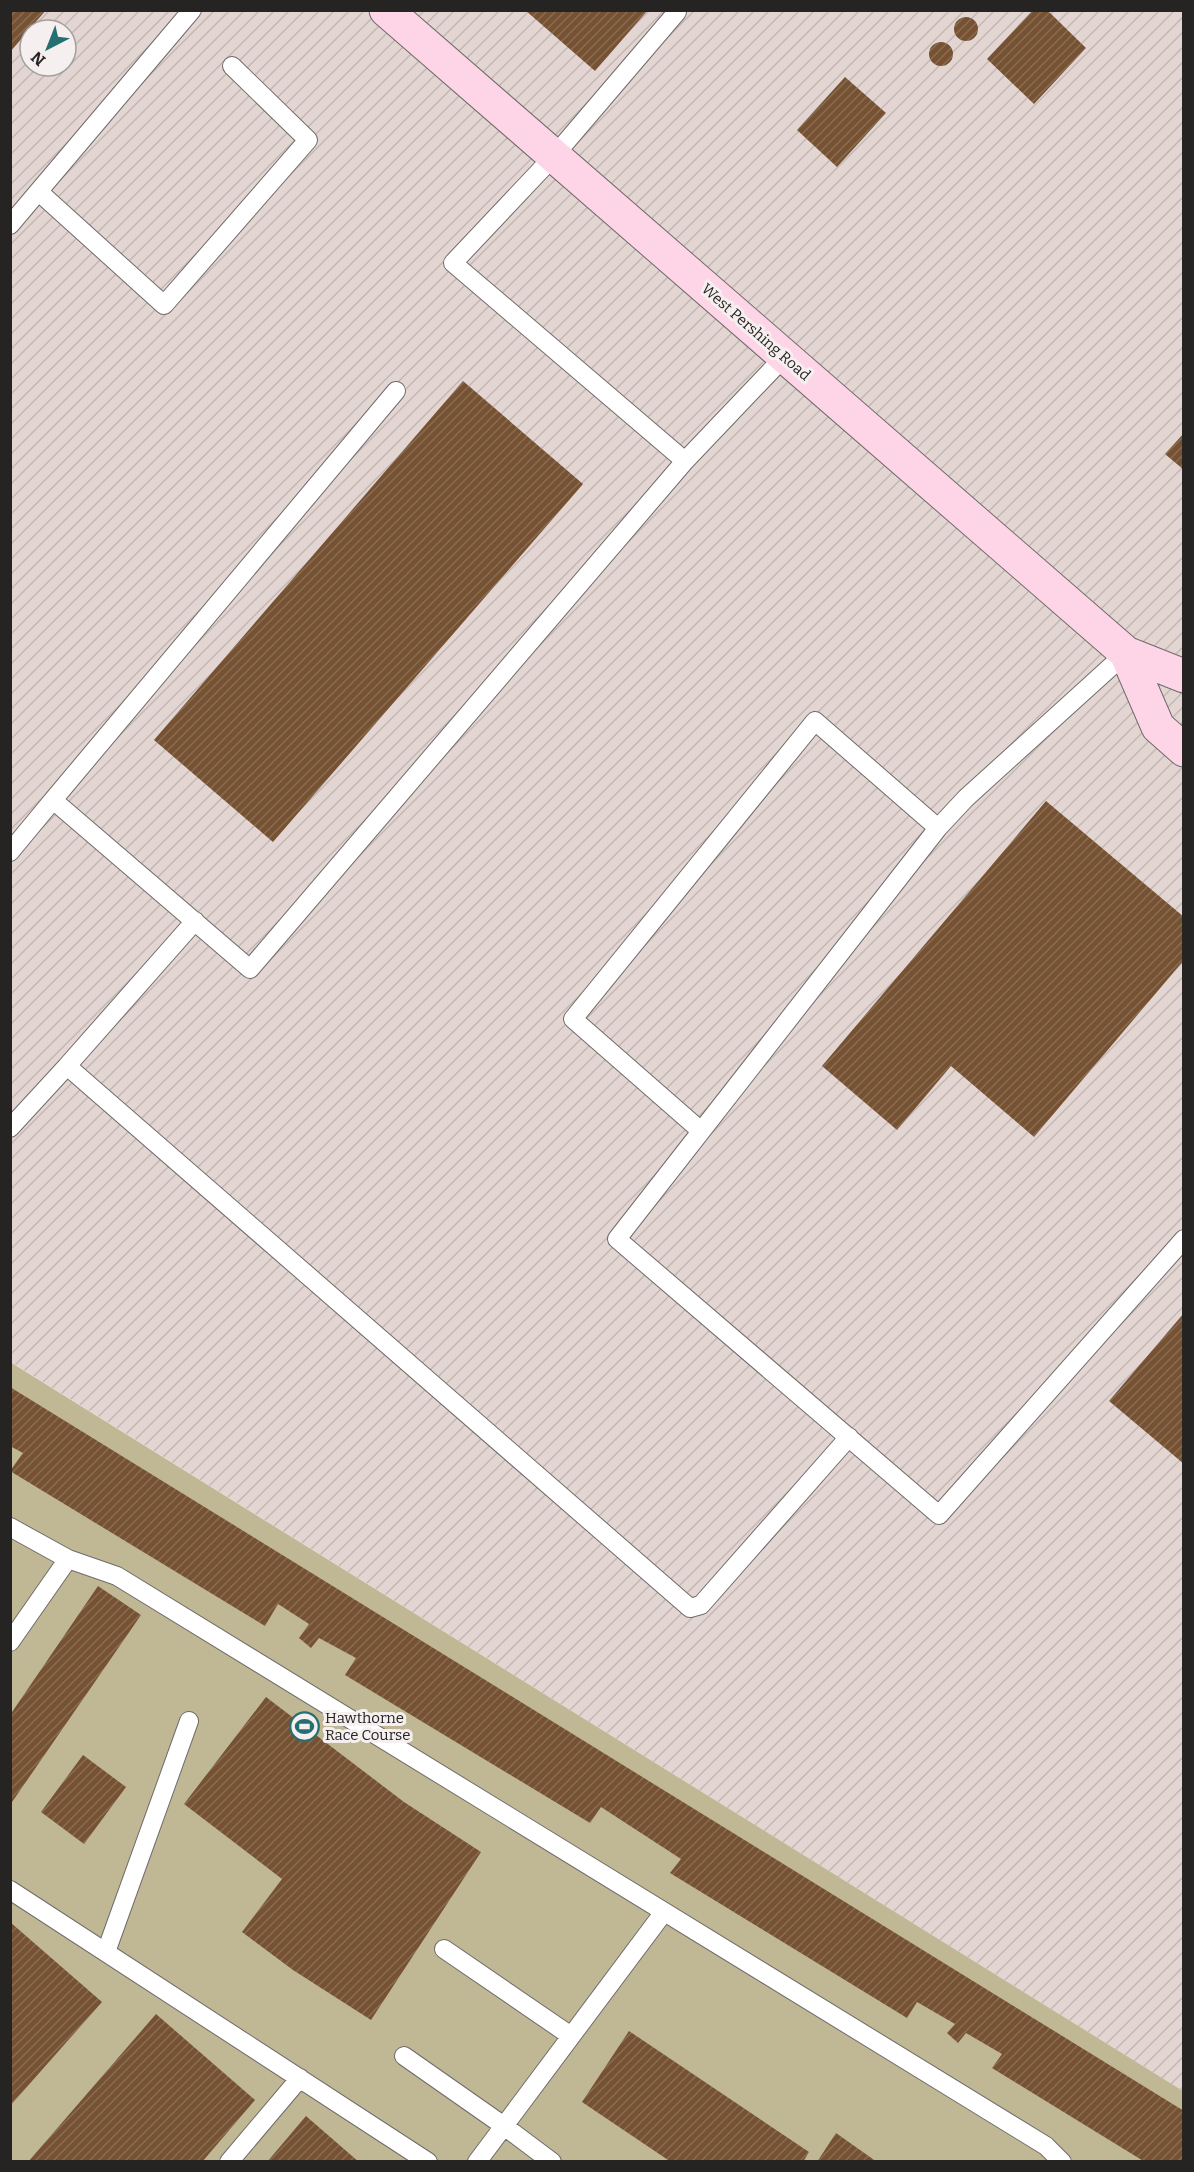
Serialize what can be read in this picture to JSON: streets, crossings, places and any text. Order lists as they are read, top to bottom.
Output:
{
  "streets": {
    "main road": ["West Pershing Road"]
  },
  "places": {
    "sports": ["Hawthorne Race Course"]
  },
  "north": "bottom left"
}
